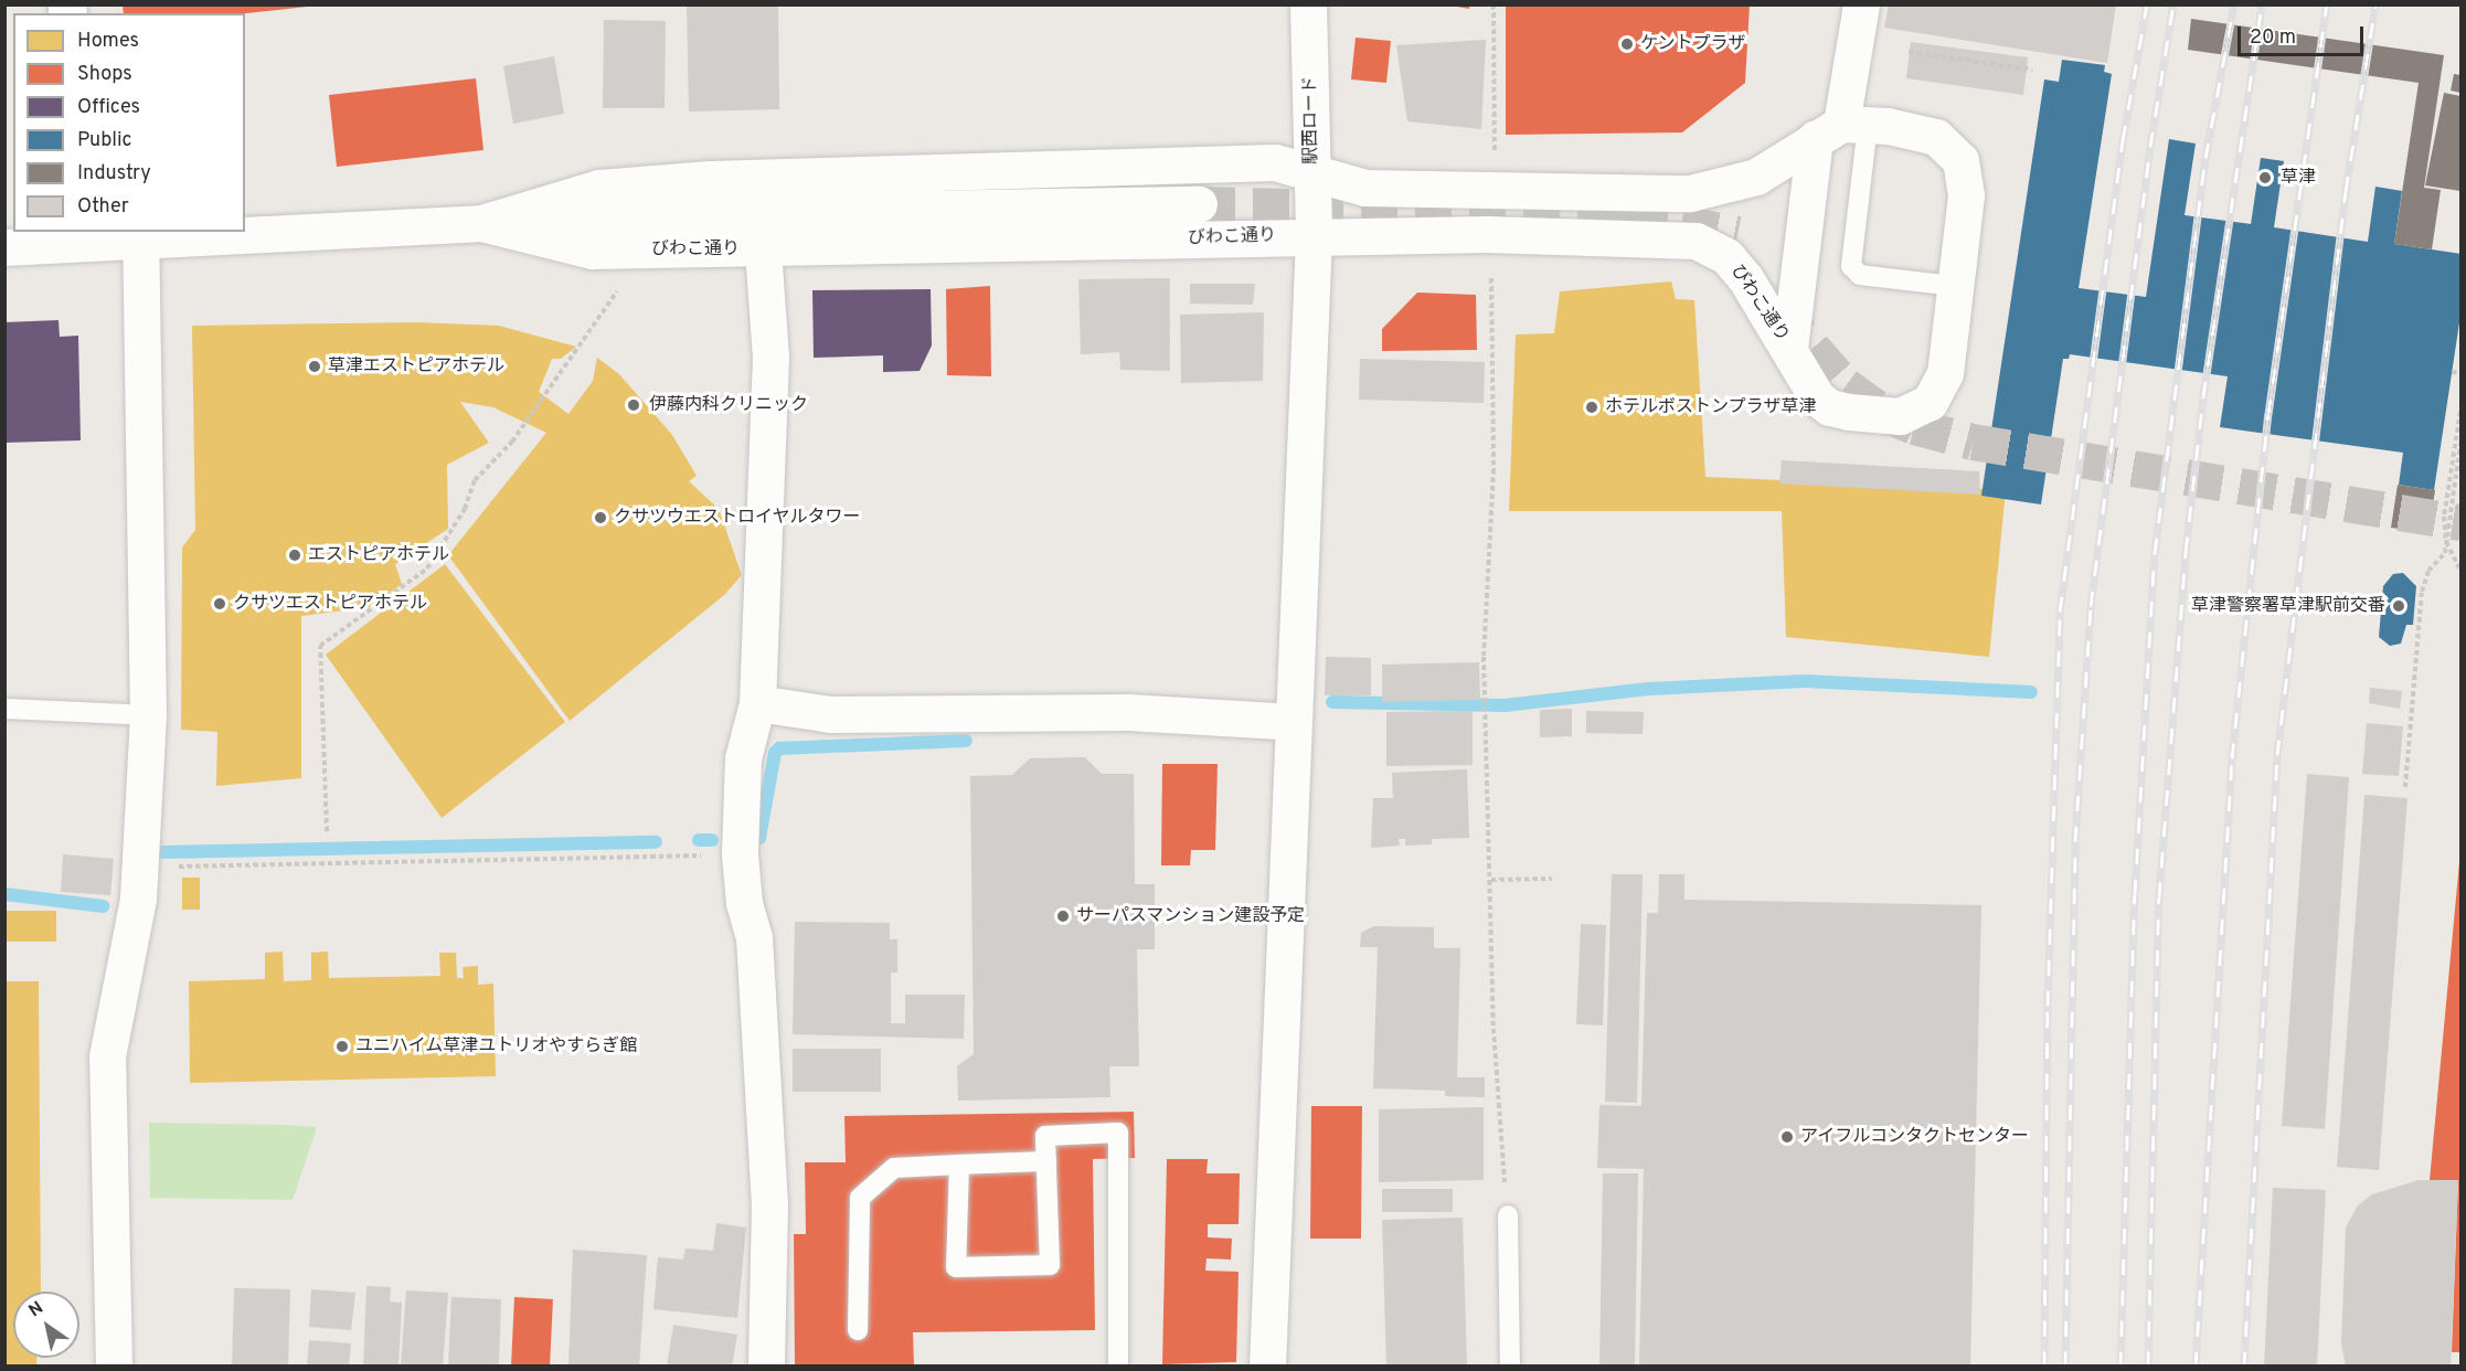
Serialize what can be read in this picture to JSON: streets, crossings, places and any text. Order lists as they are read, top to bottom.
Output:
{
  "streets": {
    "street": ["駅西ロード", "びわこ通り"]
  },
  "crossings": [
    ["駅西ロード", "びわこ通り"]
  ],
  "places": [
    "ケントプラザ",
    "草津",
    "草津エストピアホテル",
    "伊藤内科クリニック",
    "ホテルボストンプラザ草津",
    "クサツウエストロイヤルタワー",
    "エストピアホテル",
    "クサツエストピアホテル",
    "草津警察署草津駅前交番",
    "サーパスマンション建設予定",
    "ユニハイム草津ユトリオやすらぎ館",
    "アイフルコンタクトセンター"
  ],
  "legend": [
    "Homes",
    "Shops",
    "Offices",
    "Public",
    "Industry",
    "Other"
  ],
  "scale_bar": "20 m",
  "north": "top left"
}
